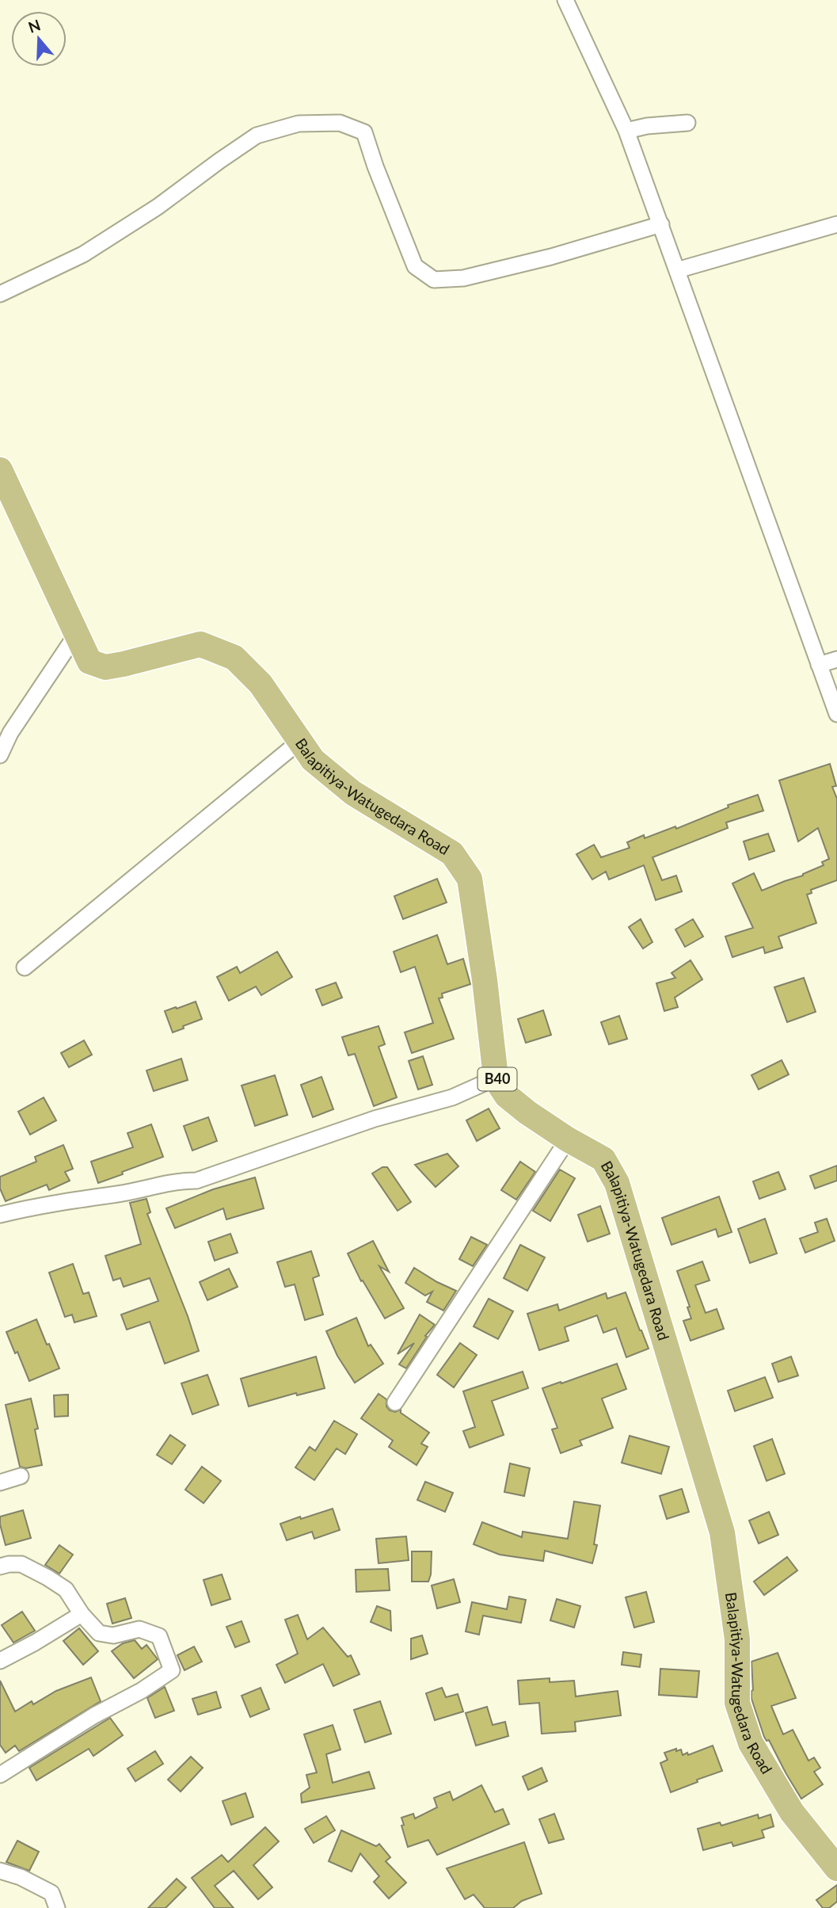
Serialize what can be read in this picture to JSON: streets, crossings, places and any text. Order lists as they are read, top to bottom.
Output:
{
  "streets": {
    "main road": ["Balapitiya-Watugedara Road", "B40"]
  },
  "north": "top"
}
